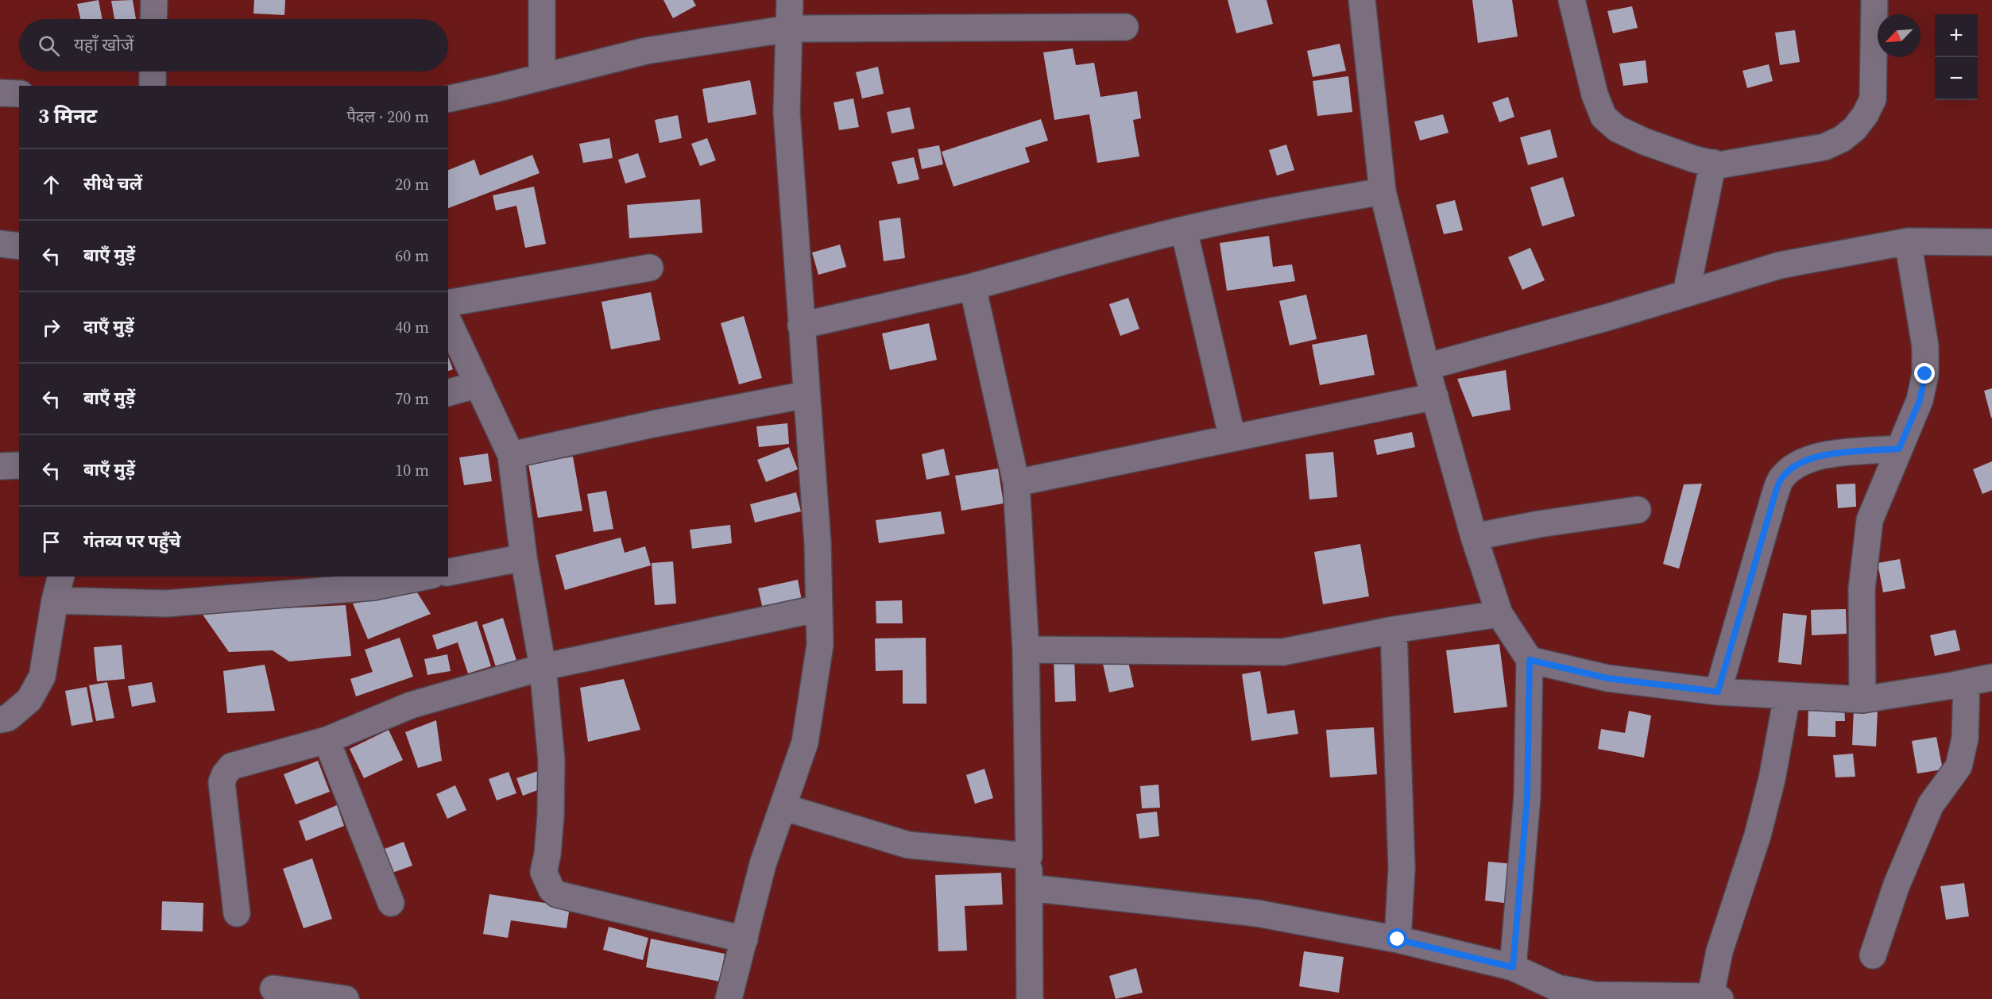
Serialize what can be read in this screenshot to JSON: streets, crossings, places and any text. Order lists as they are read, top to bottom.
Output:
{
  "north": "bottom left",
  "page": {
    "map_buttons": ["+", "−"],
    "search": "यहाँ खोजें",
    "heading": ["3 मिनट", "पैदल · 200 m"],
    "list": [
      ["सीधे चलें", "20 m"],
      ["बाएँ मुड़ें", "60 m"],
      ["दाएँ मुड़ें", "40 m"],
      ["बाएँ मुड़ें", "70 m"],
      ["बाएँ मुड़ें", "10 m"],
      "गंतव्य पर पहुँचे"
    ]
  }
}
